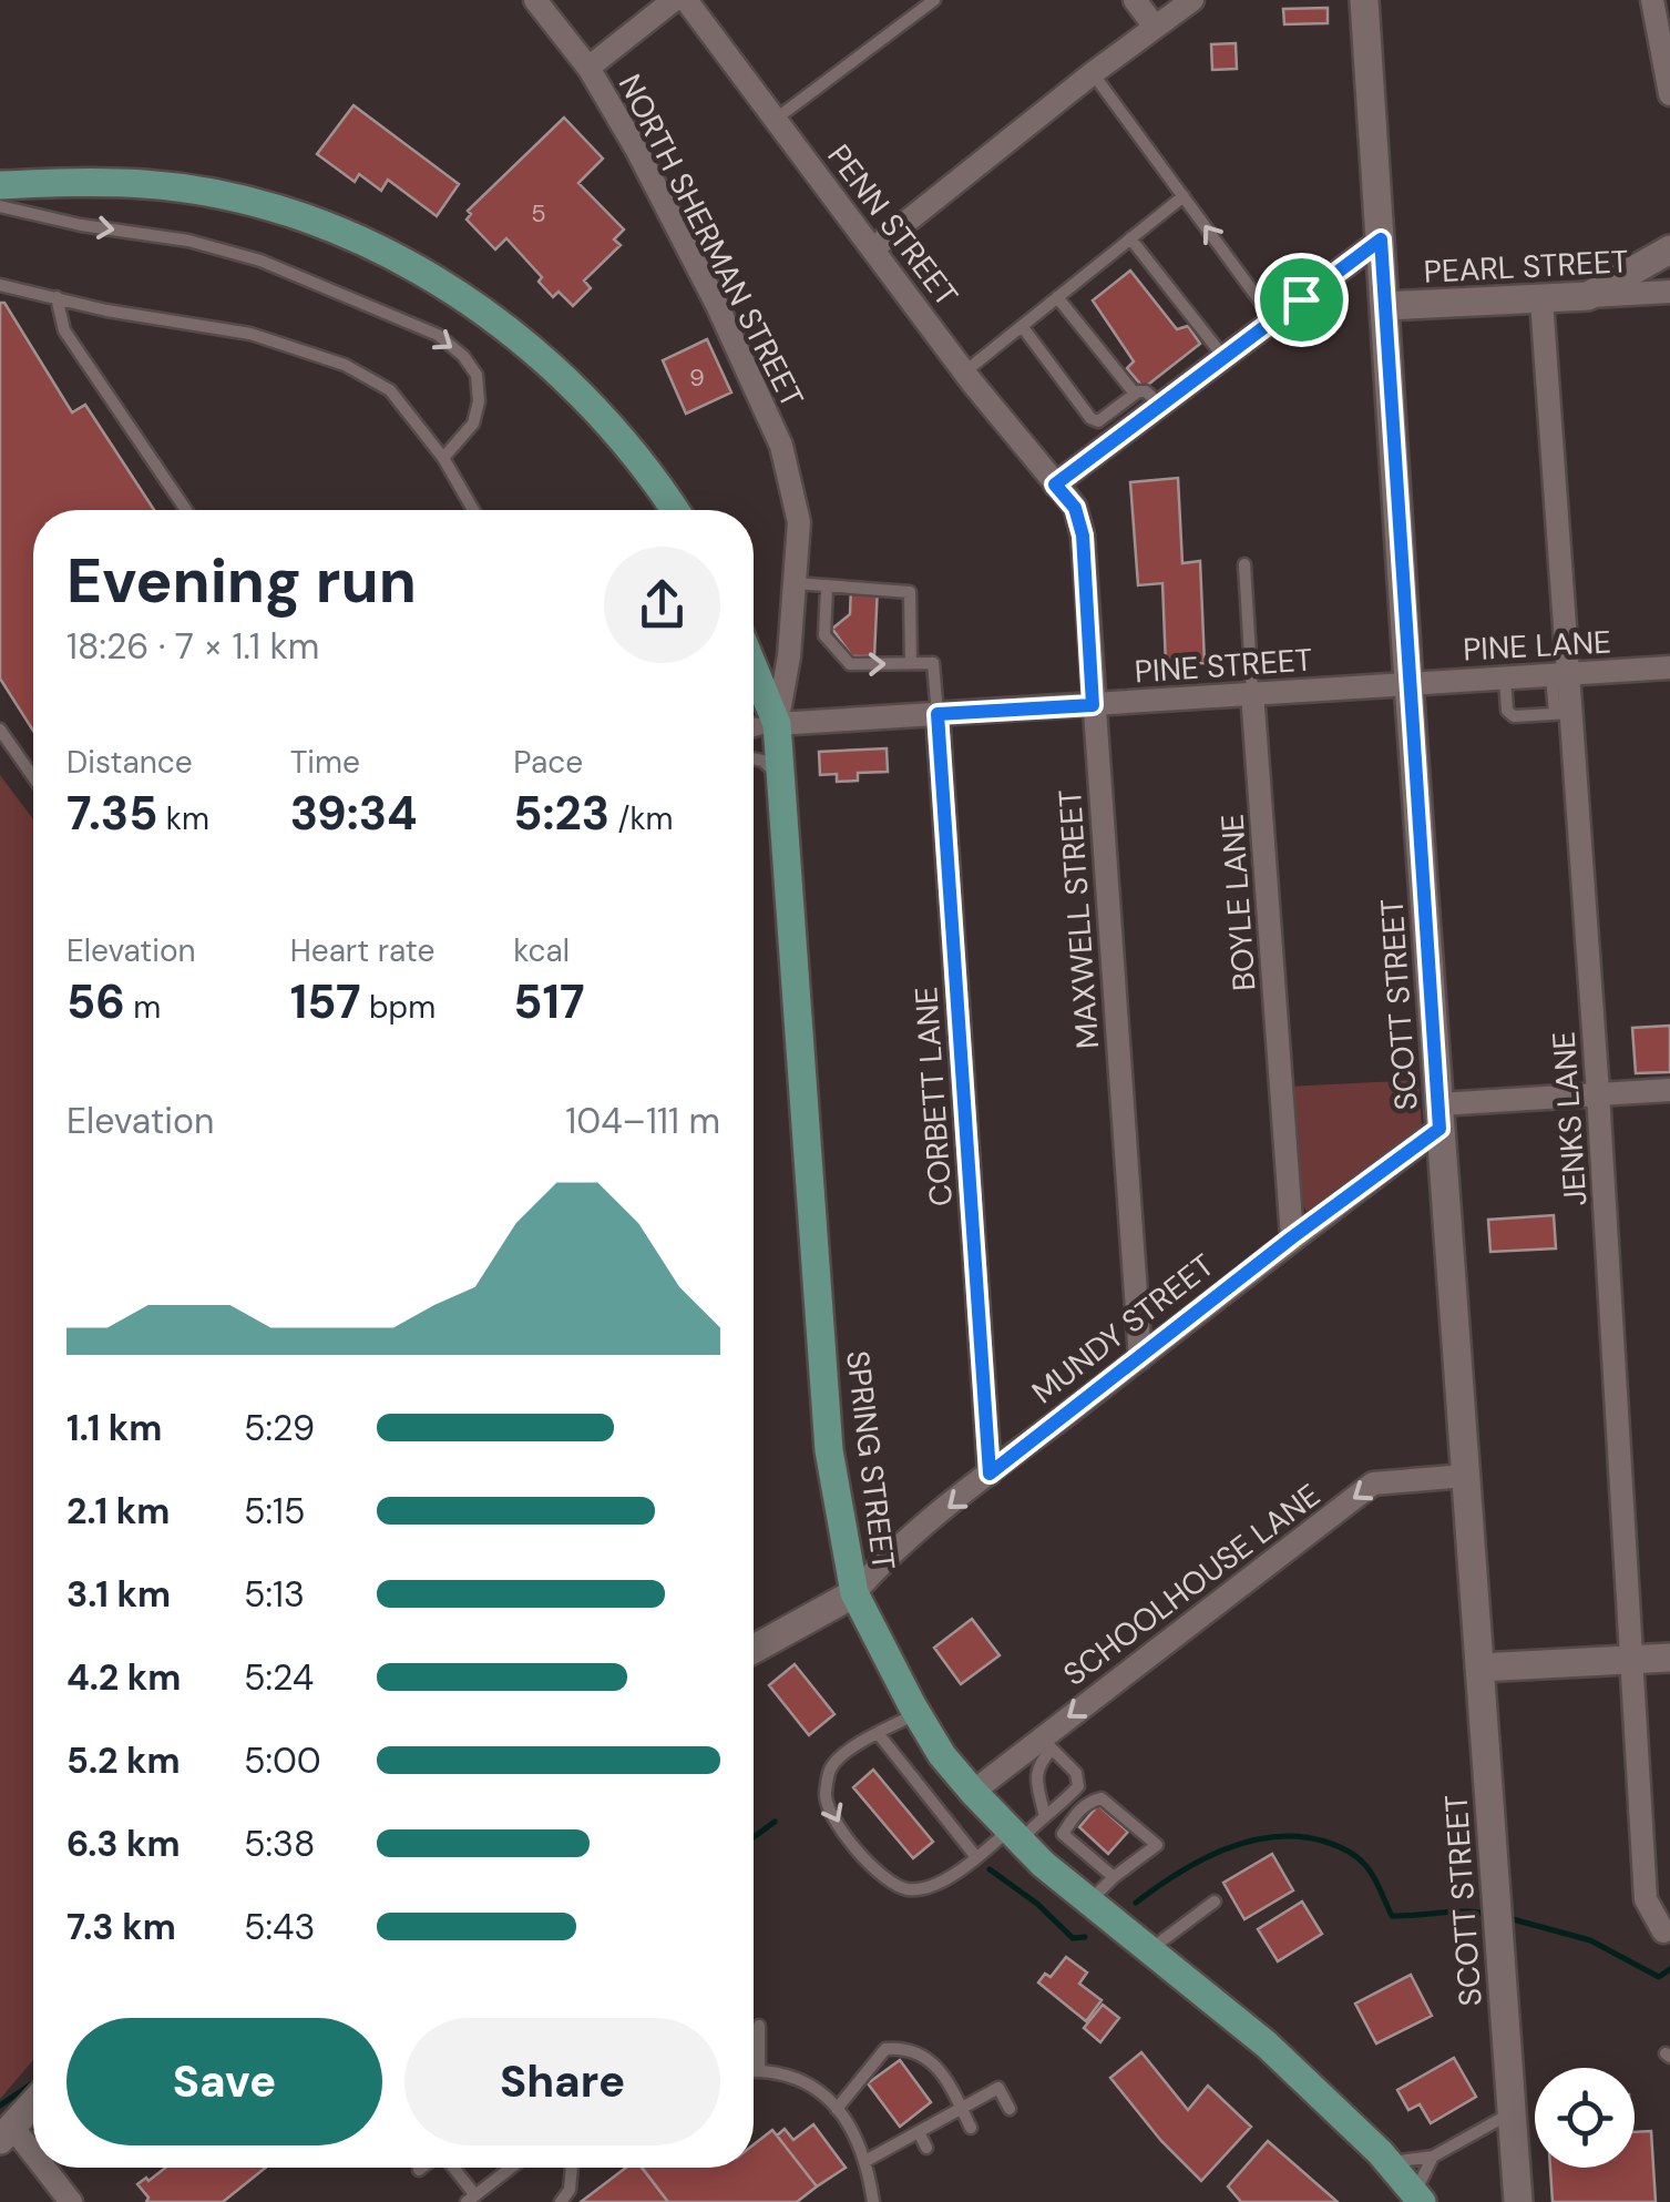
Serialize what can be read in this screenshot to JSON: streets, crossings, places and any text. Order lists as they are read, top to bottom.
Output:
{
  "streets": {
    "main road": ["SPRING STREET"],
    "street": [
      "PENN STREET",
      "NORTH SHERMAN STREET",
      "PEARL STREET",
      "PINE LANE",
      "PINE STREET",
      "BOYLE LANE",
      "MAXWELL STREET",
      "SCOTT STREET",
      "CORBETT LANE",
      "JENKS LANE",
      "MUNDY STREET",
      "SCHOOLHOUSE LANE"
    ]
  },
  "crossings": [
    ["PENN STREET", "MAXWELL STREET"],
    ["NORTH SHERMAN STREET", "PINE STREET"],
    ["NORTH SHERMAN STREET", "SPRING STREET"],
    ["PEARL STREET", "SCOTT STREET"],
    ["PEARL STREET", "JENKS LANE"],
    ["PINE LANE", "PINE STREET"],
    ["PINE LANE", "SCOTT STREET"],
    ["PINE LANE", "JENKS LANE"],
    ["PINE STREET", "BOYLE LANE"],
    ["PINE STREET", "MAXWELL STREET"],
    ["PINE STREET", "SCOTT STREET"],
    ["PINE STREET", "CORBETT LANE"],
    ["PINE STREET", "SPRING STREET"],
    ["BOYLE LANE", "MUNDY STREET"],
    ["MAXWELL STREET", "MUNDY STREET"],
    ["SCOTT STREET", "MUNDY STREET"],
    ["SCOTT STREET", "SCHOOLHOUSE LANE"],
    ["CORBETT LANE", "MUNDY STREET"],
    ["MUNDY STREET", "SPRING STREET"],
    ["SPRING STREET", "SCHOOLHOUSE LANE"]
  ],
  "one_way": ["SCHOOLHOUSE LANE"],
  "house_numbers": ["5", "9"],
  "page": {
    "heading": ["Evening run", "18:26 · 7 × 1.1 km"],
    "stats": [
      ["Distance", "7.35 km"],
      ["Time", "39:34"],
      ["Pace", "5:23 /km"],
      ["Elevation", "56 m"],
      ["Heart rate", "157 bpm"],
      ["kcal", "517"]
    ],
    "chart": ["Elevation", "104–111 m"],
    "list": [
      {
        "name": "1.1 km",
        "note": "5:29"
      },
      {
        "name": "2.1 km",
        "note": "5:15"
      },
      {
        "name": "3.1 km",
        "note": "5:13"
      },
      {
        "name": "4.2 km",
        "note": "5:24"
      },
      {
        "name": "5.2 km",
        "note": "5:00"
      },
      {
        "name": "6.3 km",
        "note": "5:38"
      },
      {
        "name": "7.3 km",
        "note": "5:43"
      }
    ],
    "buttons": ["Save", "Share"]
  }
}
